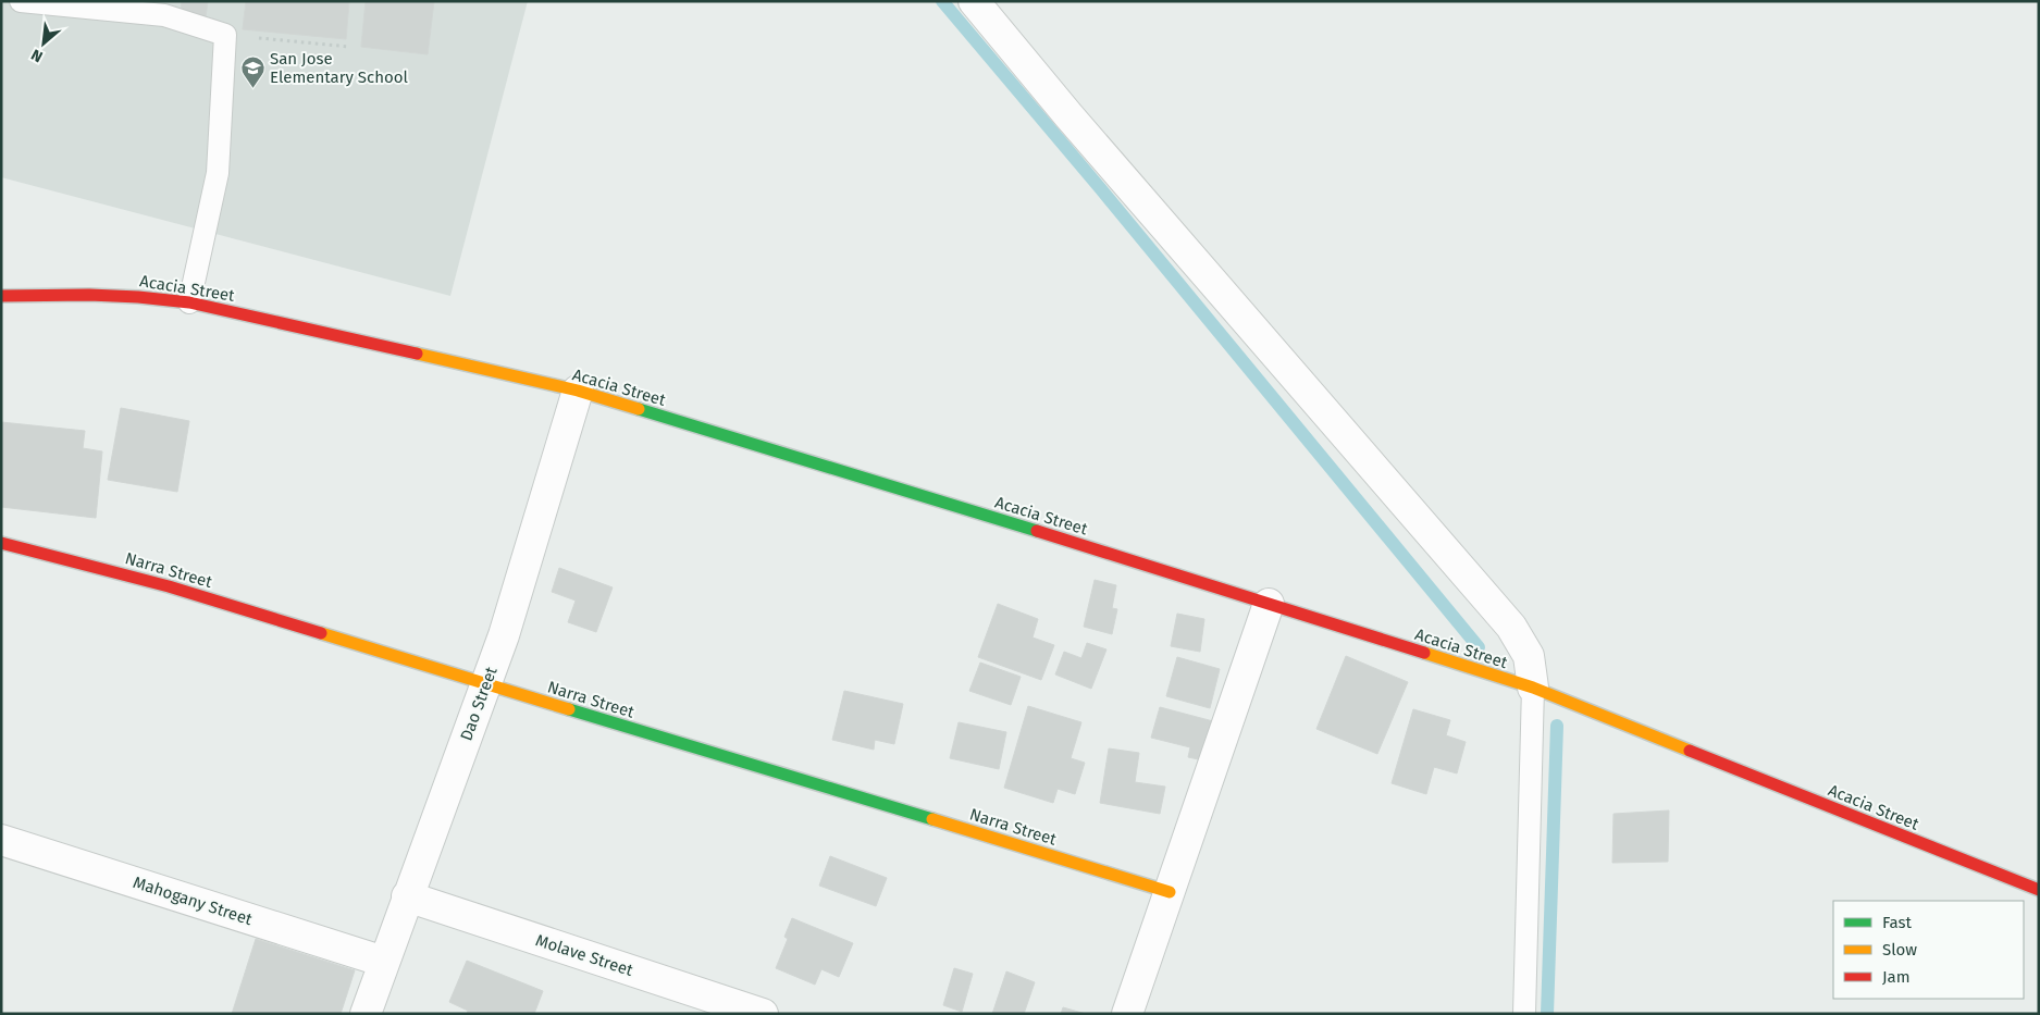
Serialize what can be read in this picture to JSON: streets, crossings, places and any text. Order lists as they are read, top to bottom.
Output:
{
  "streets": {
    "street": [
      "Acacia Street",
      "Narra Street",
      "Dao Street",
      "Mahogany Street",
      "Molave Street"
    ]
  },
  "crossings": [
    ["Acacia Street", "Dao Street"],
    ["Narra Street", "Dao Street"],
    ["Dao Street", "Mahogany Street"],
    ["Dao Street", "Molave Street"]
  ],
  "places": {
    "school or university": ["San Jose Elementary School"]
  },
  "legend": ["Fast", "Slow", "Jam"],
  "north": "bottom left"
}
